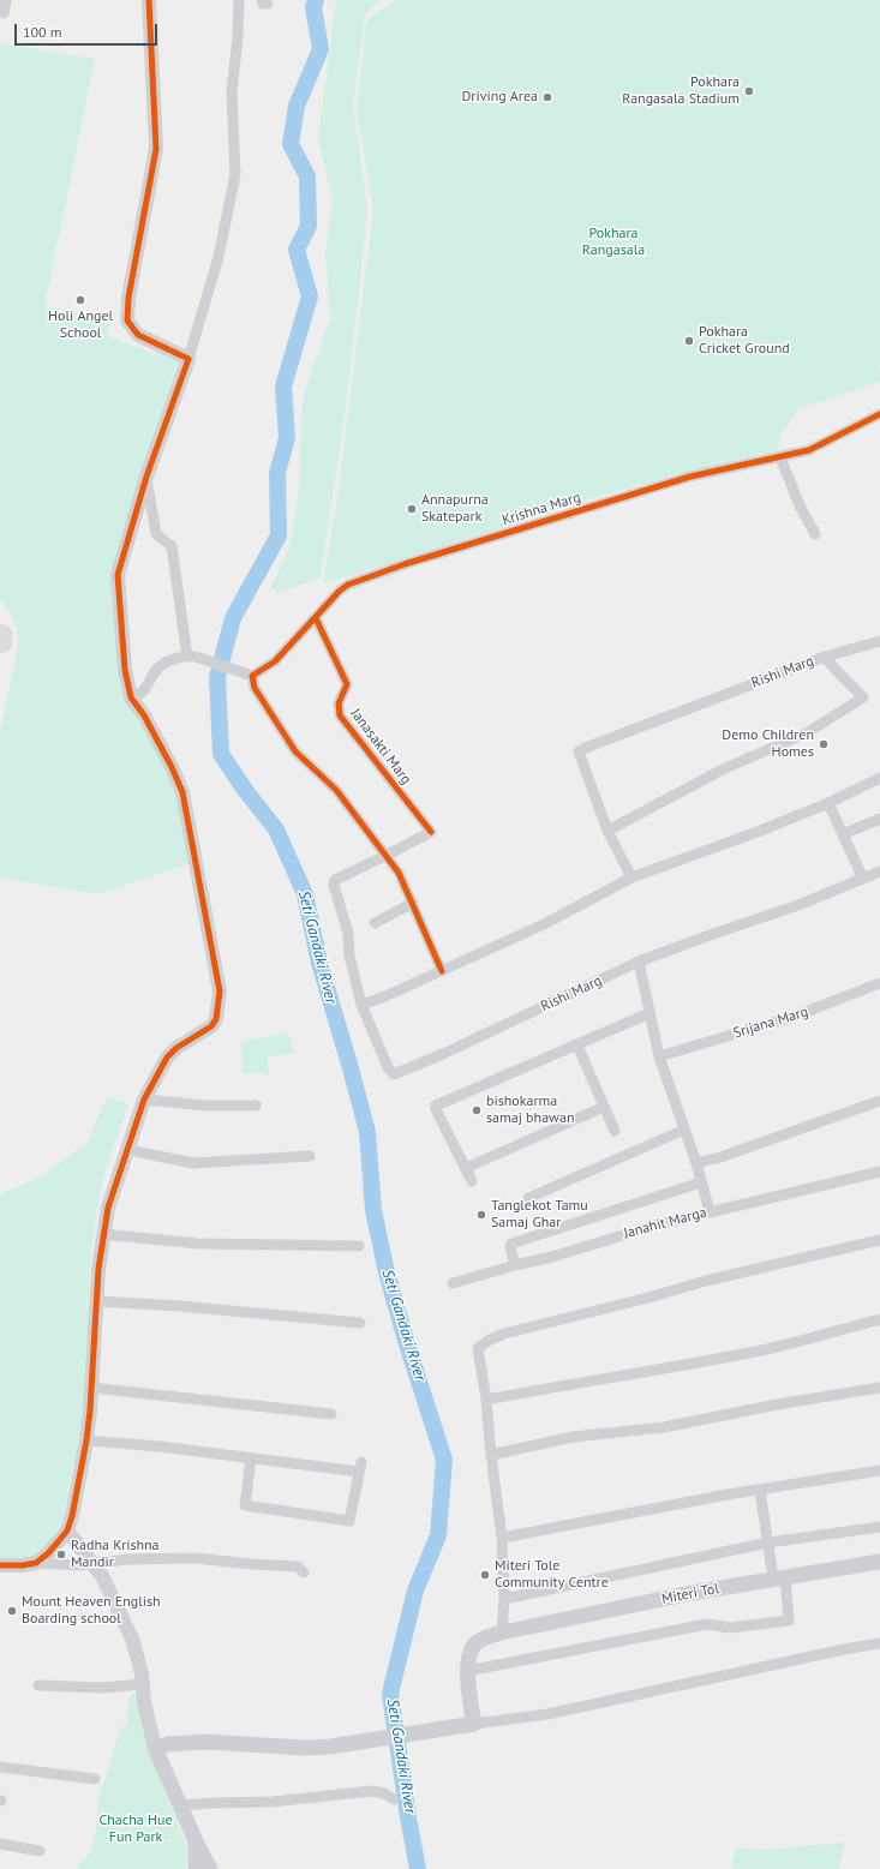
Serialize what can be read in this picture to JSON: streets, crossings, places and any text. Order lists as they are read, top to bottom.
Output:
{
  "streets": {
    "main road": ["Miteri Tol"],
    "street": [
      "Krishna Marg",
      "Rishi Marg",
      "Janasakti Marg",
      "Srijana Marg",
      "Janahit Marga"
    ]
  },
  "crossings": [
    ["Krishna Marg", "Janasakti Marg"]
  ],
  "water": ["Seti Gandaki River"],
  "parks": ["Pokhara Rangasala", "Chacha Hue Fun Park"],
  "places": [
    "Pokhara Rangasala Stadium",
    "Driving Area",
    "Holi Angel School",
    "Pokhara Cricket Ground",
    "Annapurna Skatepark",
    "Demo Children Homes",
    "bishokarma samaj bhawan",
    "Tanglekot Tamu Samaj Ghar",
    "Radha Krishna Mandir",
    "Miteri Tole Community Centre",
    "Mount Heaven English Boarding school"
  ],
  "scale_bar": "100 m"
}
